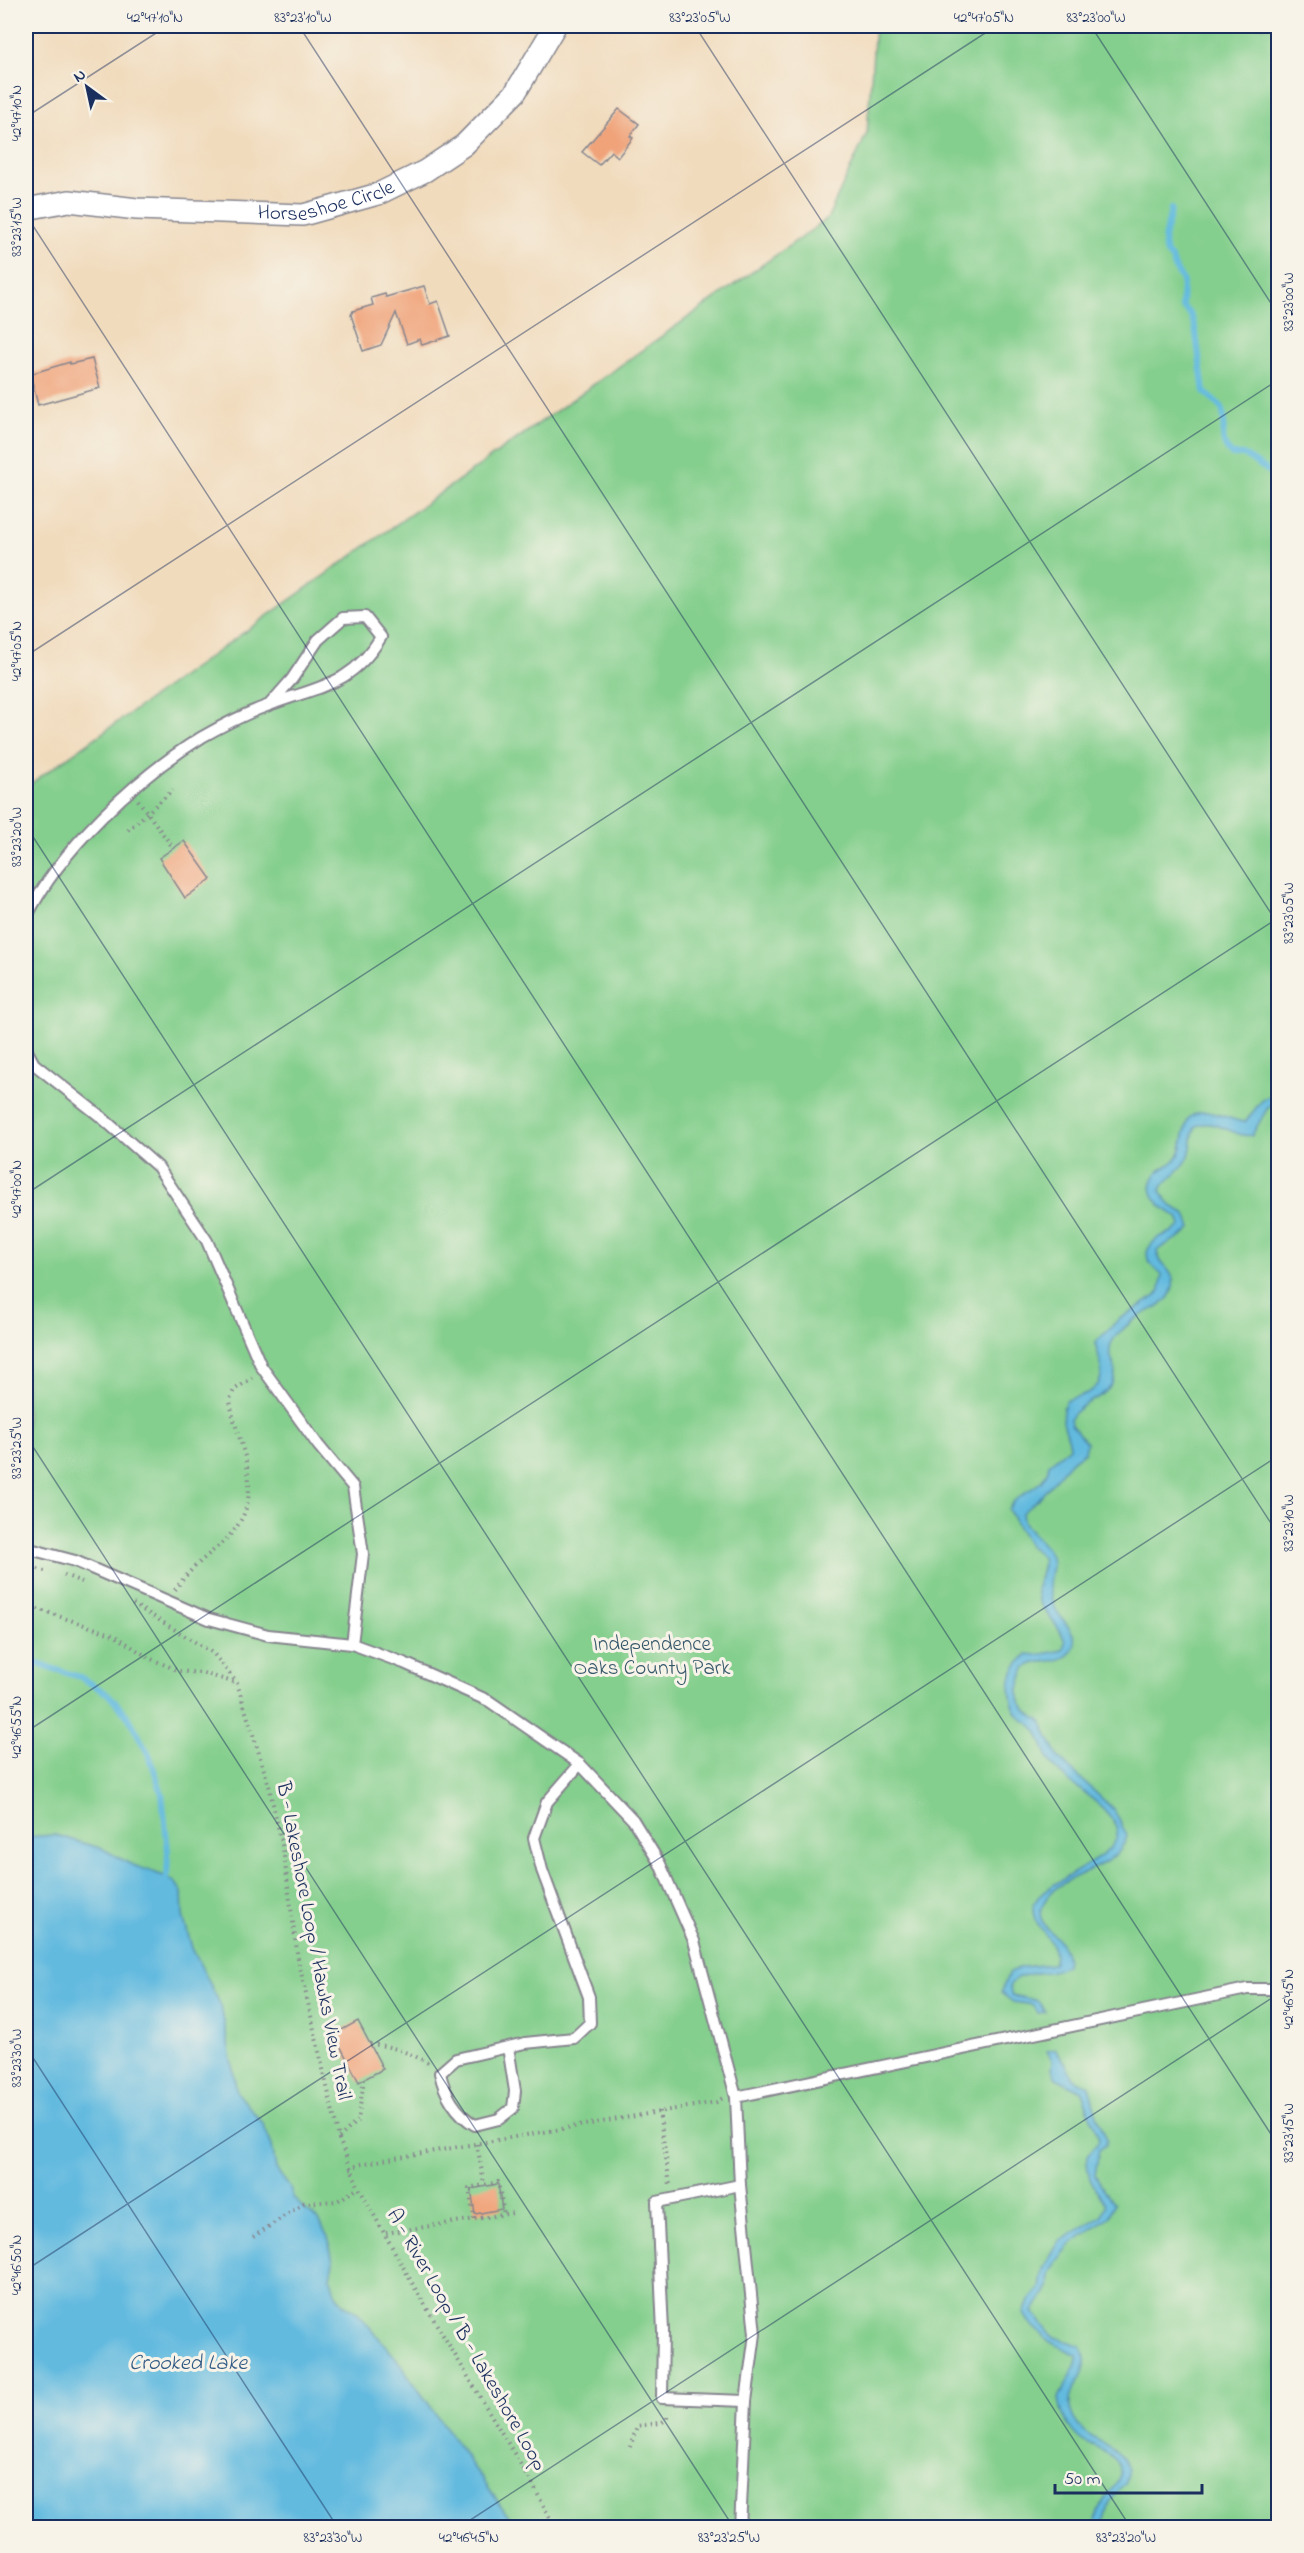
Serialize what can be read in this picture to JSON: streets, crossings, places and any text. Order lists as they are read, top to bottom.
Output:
{
  "streets": {
    "street": ["Horseshoe Circle"],
    "path": ["B - Lakeshore Loop / Hawks View Trail", "A - River Loop / B - Lakeshore Loop"]
  },
  "crossings": [
    ["B - Lakeshore Loop / Hawks View Trail", "A - River Loop / B - Lakeshore Loop"]
  ],
  "water": ["Crooked Lake"],
  "parks": ["Independence Oaks County Park"],
  "scale_bar": "50 m",
  "north": "top left",
  "coordinates": [
    "42°47'10\"N",
    "83°23'10\"W",
    "83°23'05\"W",
    "42°47'05\"N",
    "83°23'00\"W",
    "83°23'15\"W",
    "83°23'20\"W",
    "42°47'00\"N",
    "83°23'25\"W",
    "42°46'55\"N",
    "42°46'45\"N",
    "83°23'30\"W",
    "42°46'50\"N"
  ]
}
